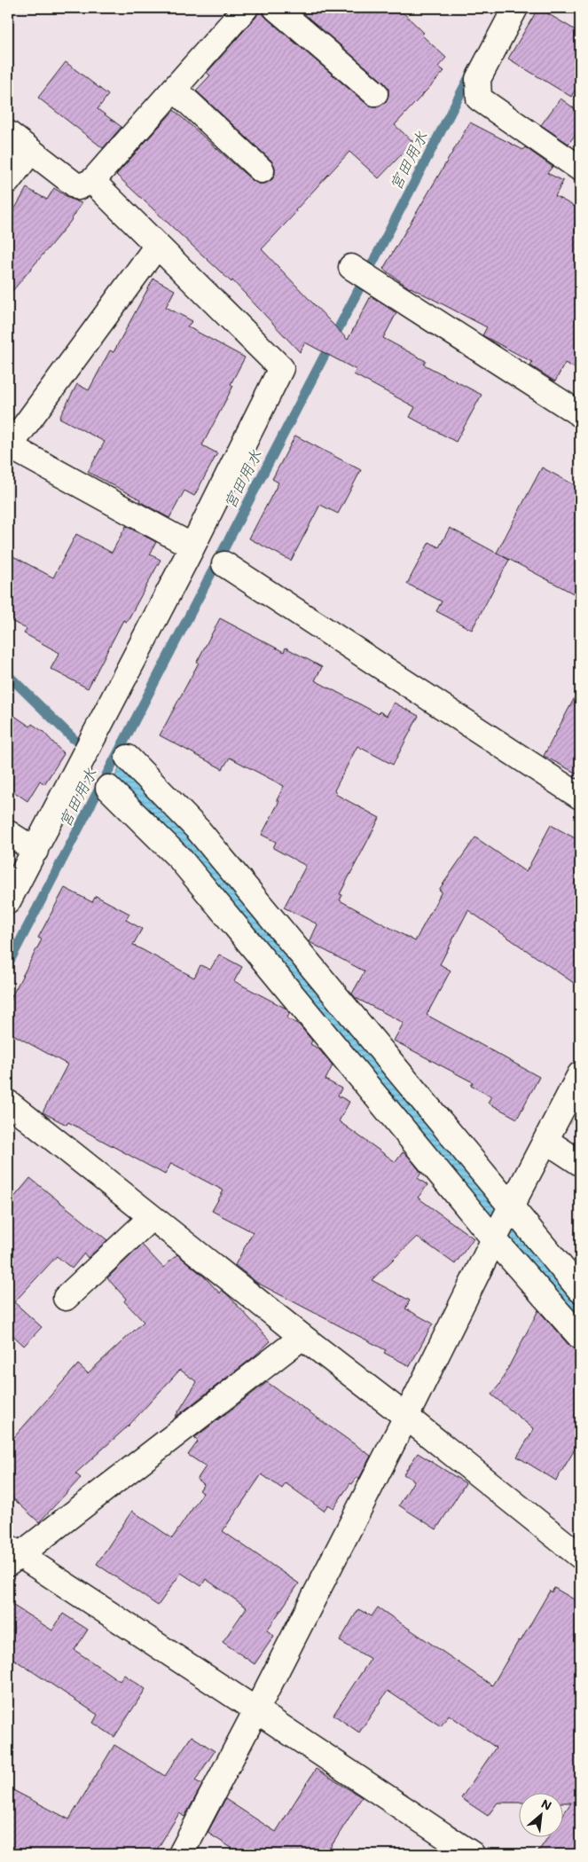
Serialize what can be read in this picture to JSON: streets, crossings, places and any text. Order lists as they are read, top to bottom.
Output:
{
  "water": ["宮田用水"],
  "north": "top right"
}
